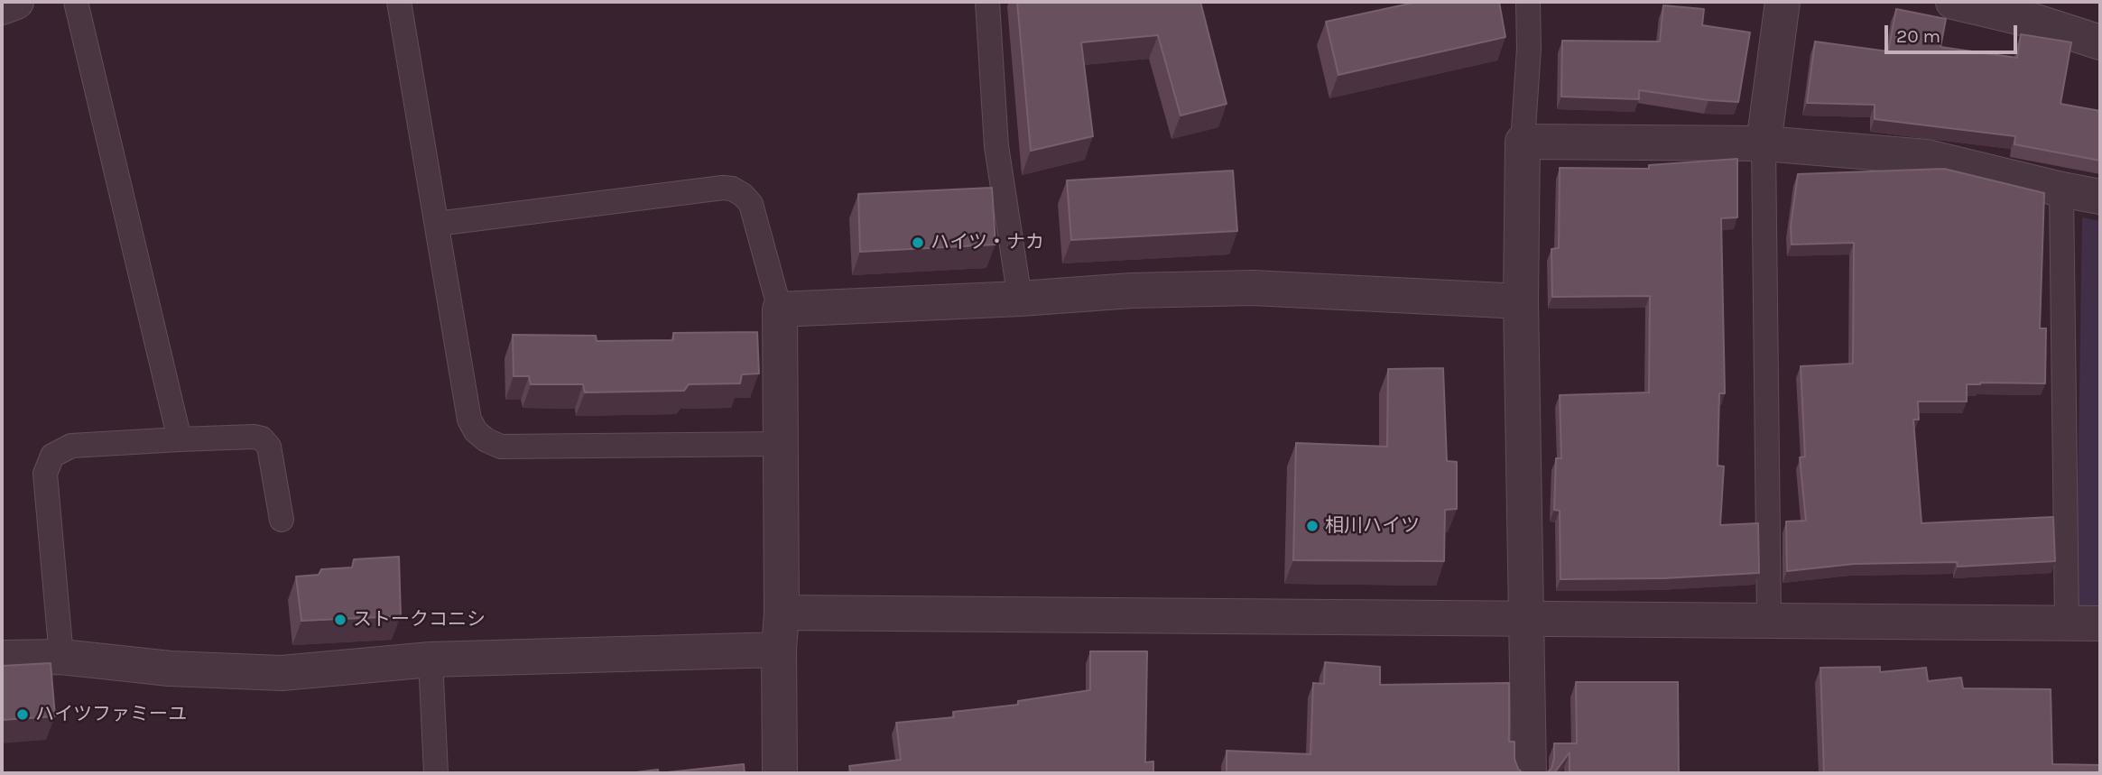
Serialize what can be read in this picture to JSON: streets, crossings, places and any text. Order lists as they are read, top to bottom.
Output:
{
  "places": [
    "ハイツ・ナカ",
    "相川ハイツ",
    "ストークコニシ",
    "ハイツファミーユ"
  ],
  "scale_bar": "20 m"
}
